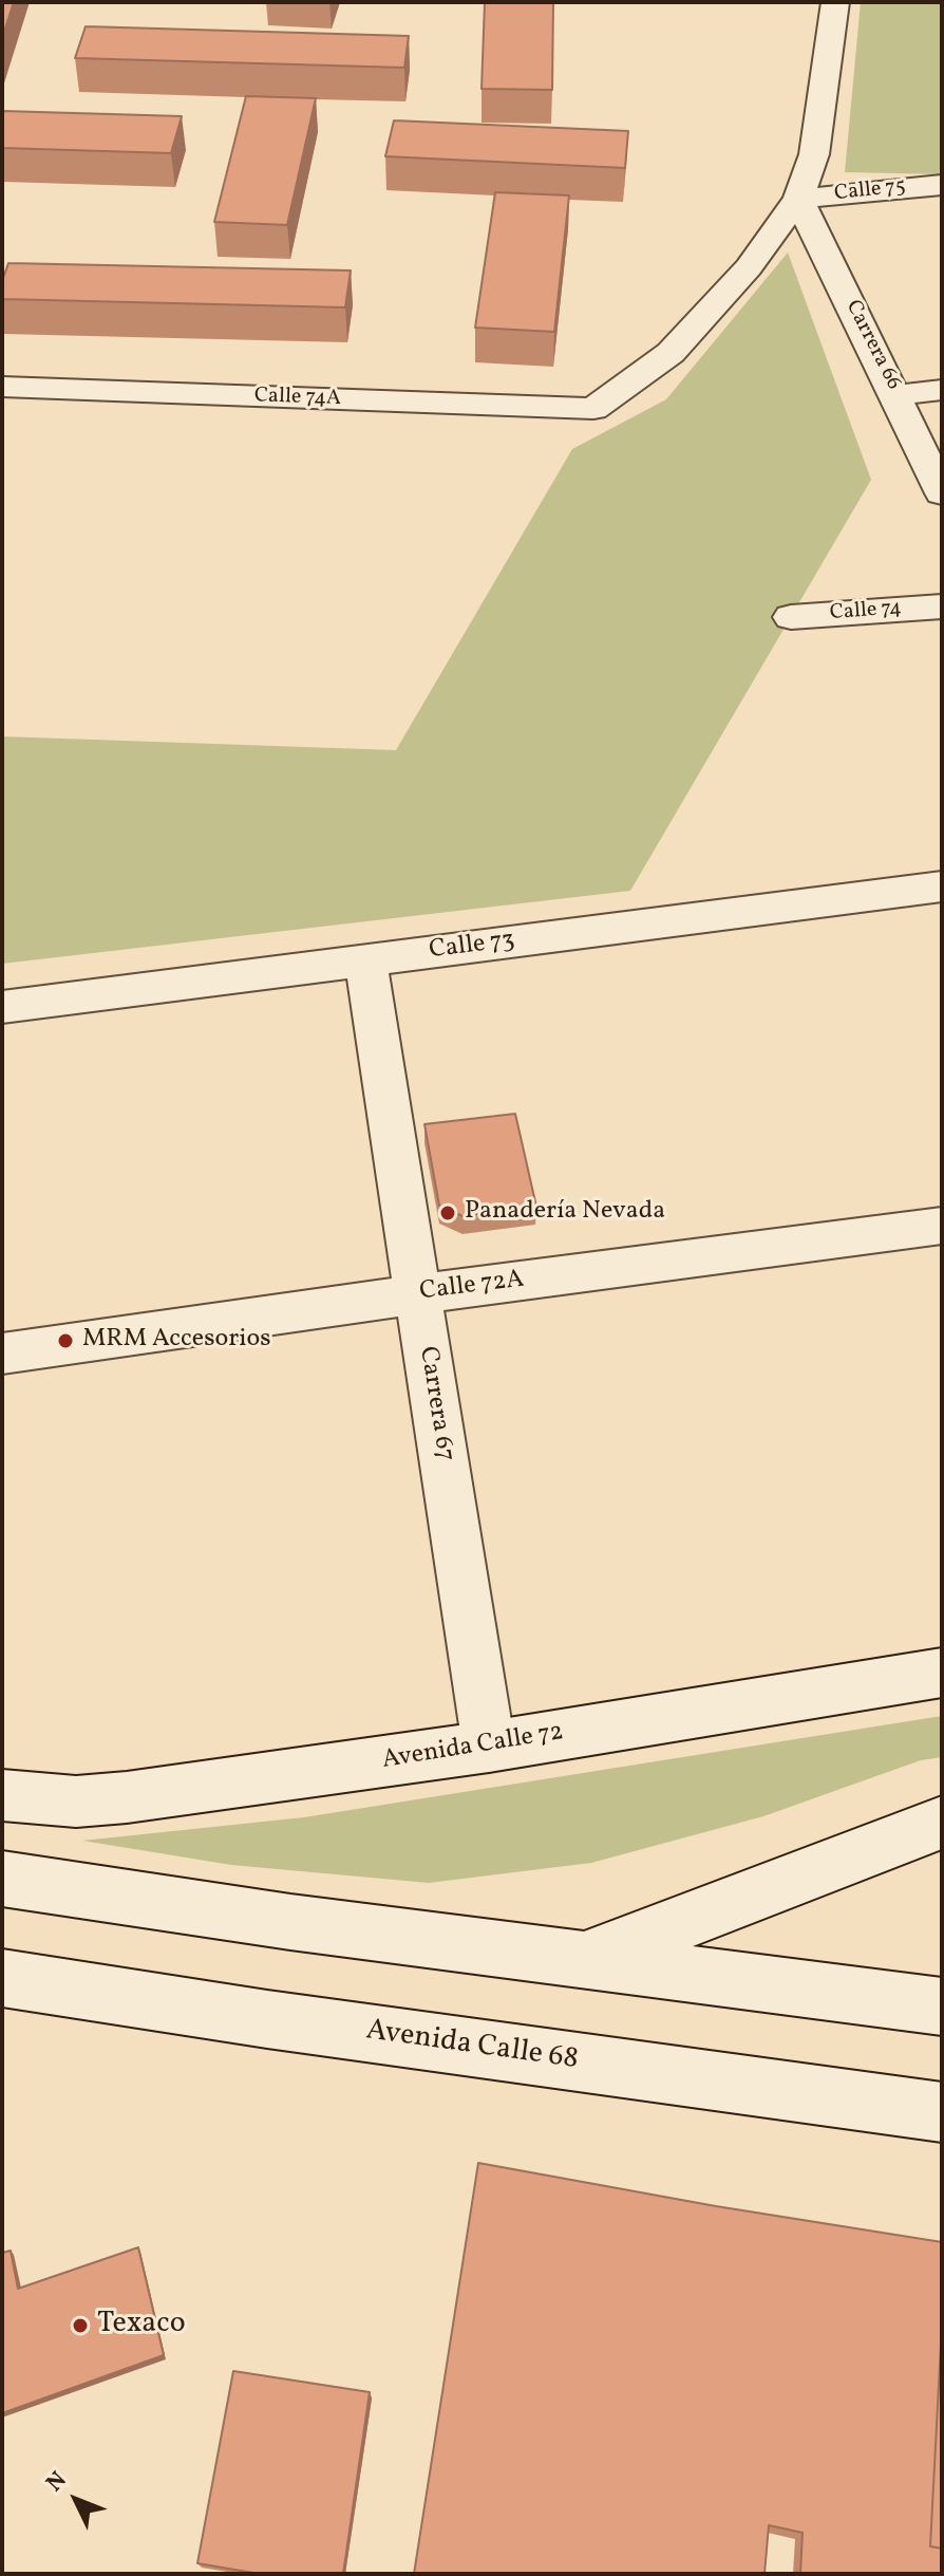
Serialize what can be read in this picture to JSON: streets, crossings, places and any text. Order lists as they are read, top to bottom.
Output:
{
  "streets": {
    "street": [
      "Calle 75",
      "Carrera 66",
      "Calle 74A",
      "Calle 74",
      "Calle 73",
      "Calle 72A",
      "Carrera 67",
      "Avenida Calle 72",
      "Avenida Calle 68"
    ]
  },
  "crossings": [
    ["Calle 75", "Carrera 66"],
    ["Calle 75", "Calle 74A"],
    ["Carrera 66", "Calle 74A"],
    ["Calle 73", "Carrera 67"],
    ["Calle 72A", "Carrera 67"],
    ["Carrera 67", "Avenida Calle 72"]
  ],
  "places": ["Panadería Nevada", "MRM Accesorios", "Texaco"],
  "north": "top left"
}
